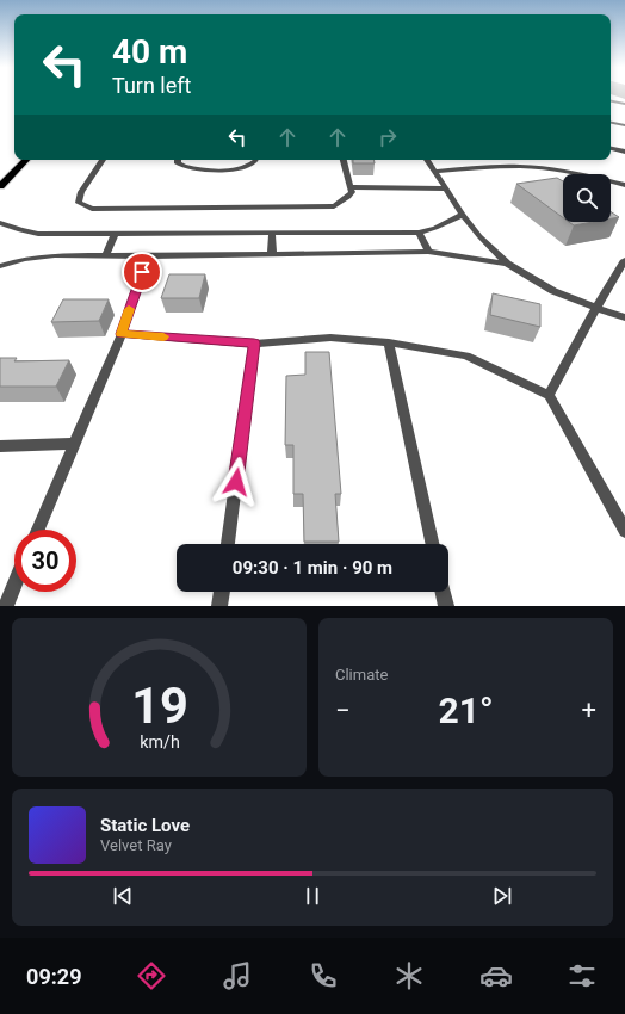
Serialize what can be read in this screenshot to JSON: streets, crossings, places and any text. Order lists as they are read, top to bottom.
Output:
{
  "page": {
    "turn": ["40 m", "Turn left"],
    "limit": "30",
    "trip": "09:30 · 1 min · 90 m",
    "tile": "Climate",
    "heat": ["−", "21°", "+"],
    "song": ["Static Love", "Velvet Ray"],
    "tabs": "09:29",
    "gauge": ["19", "km/h"]
  }
}
